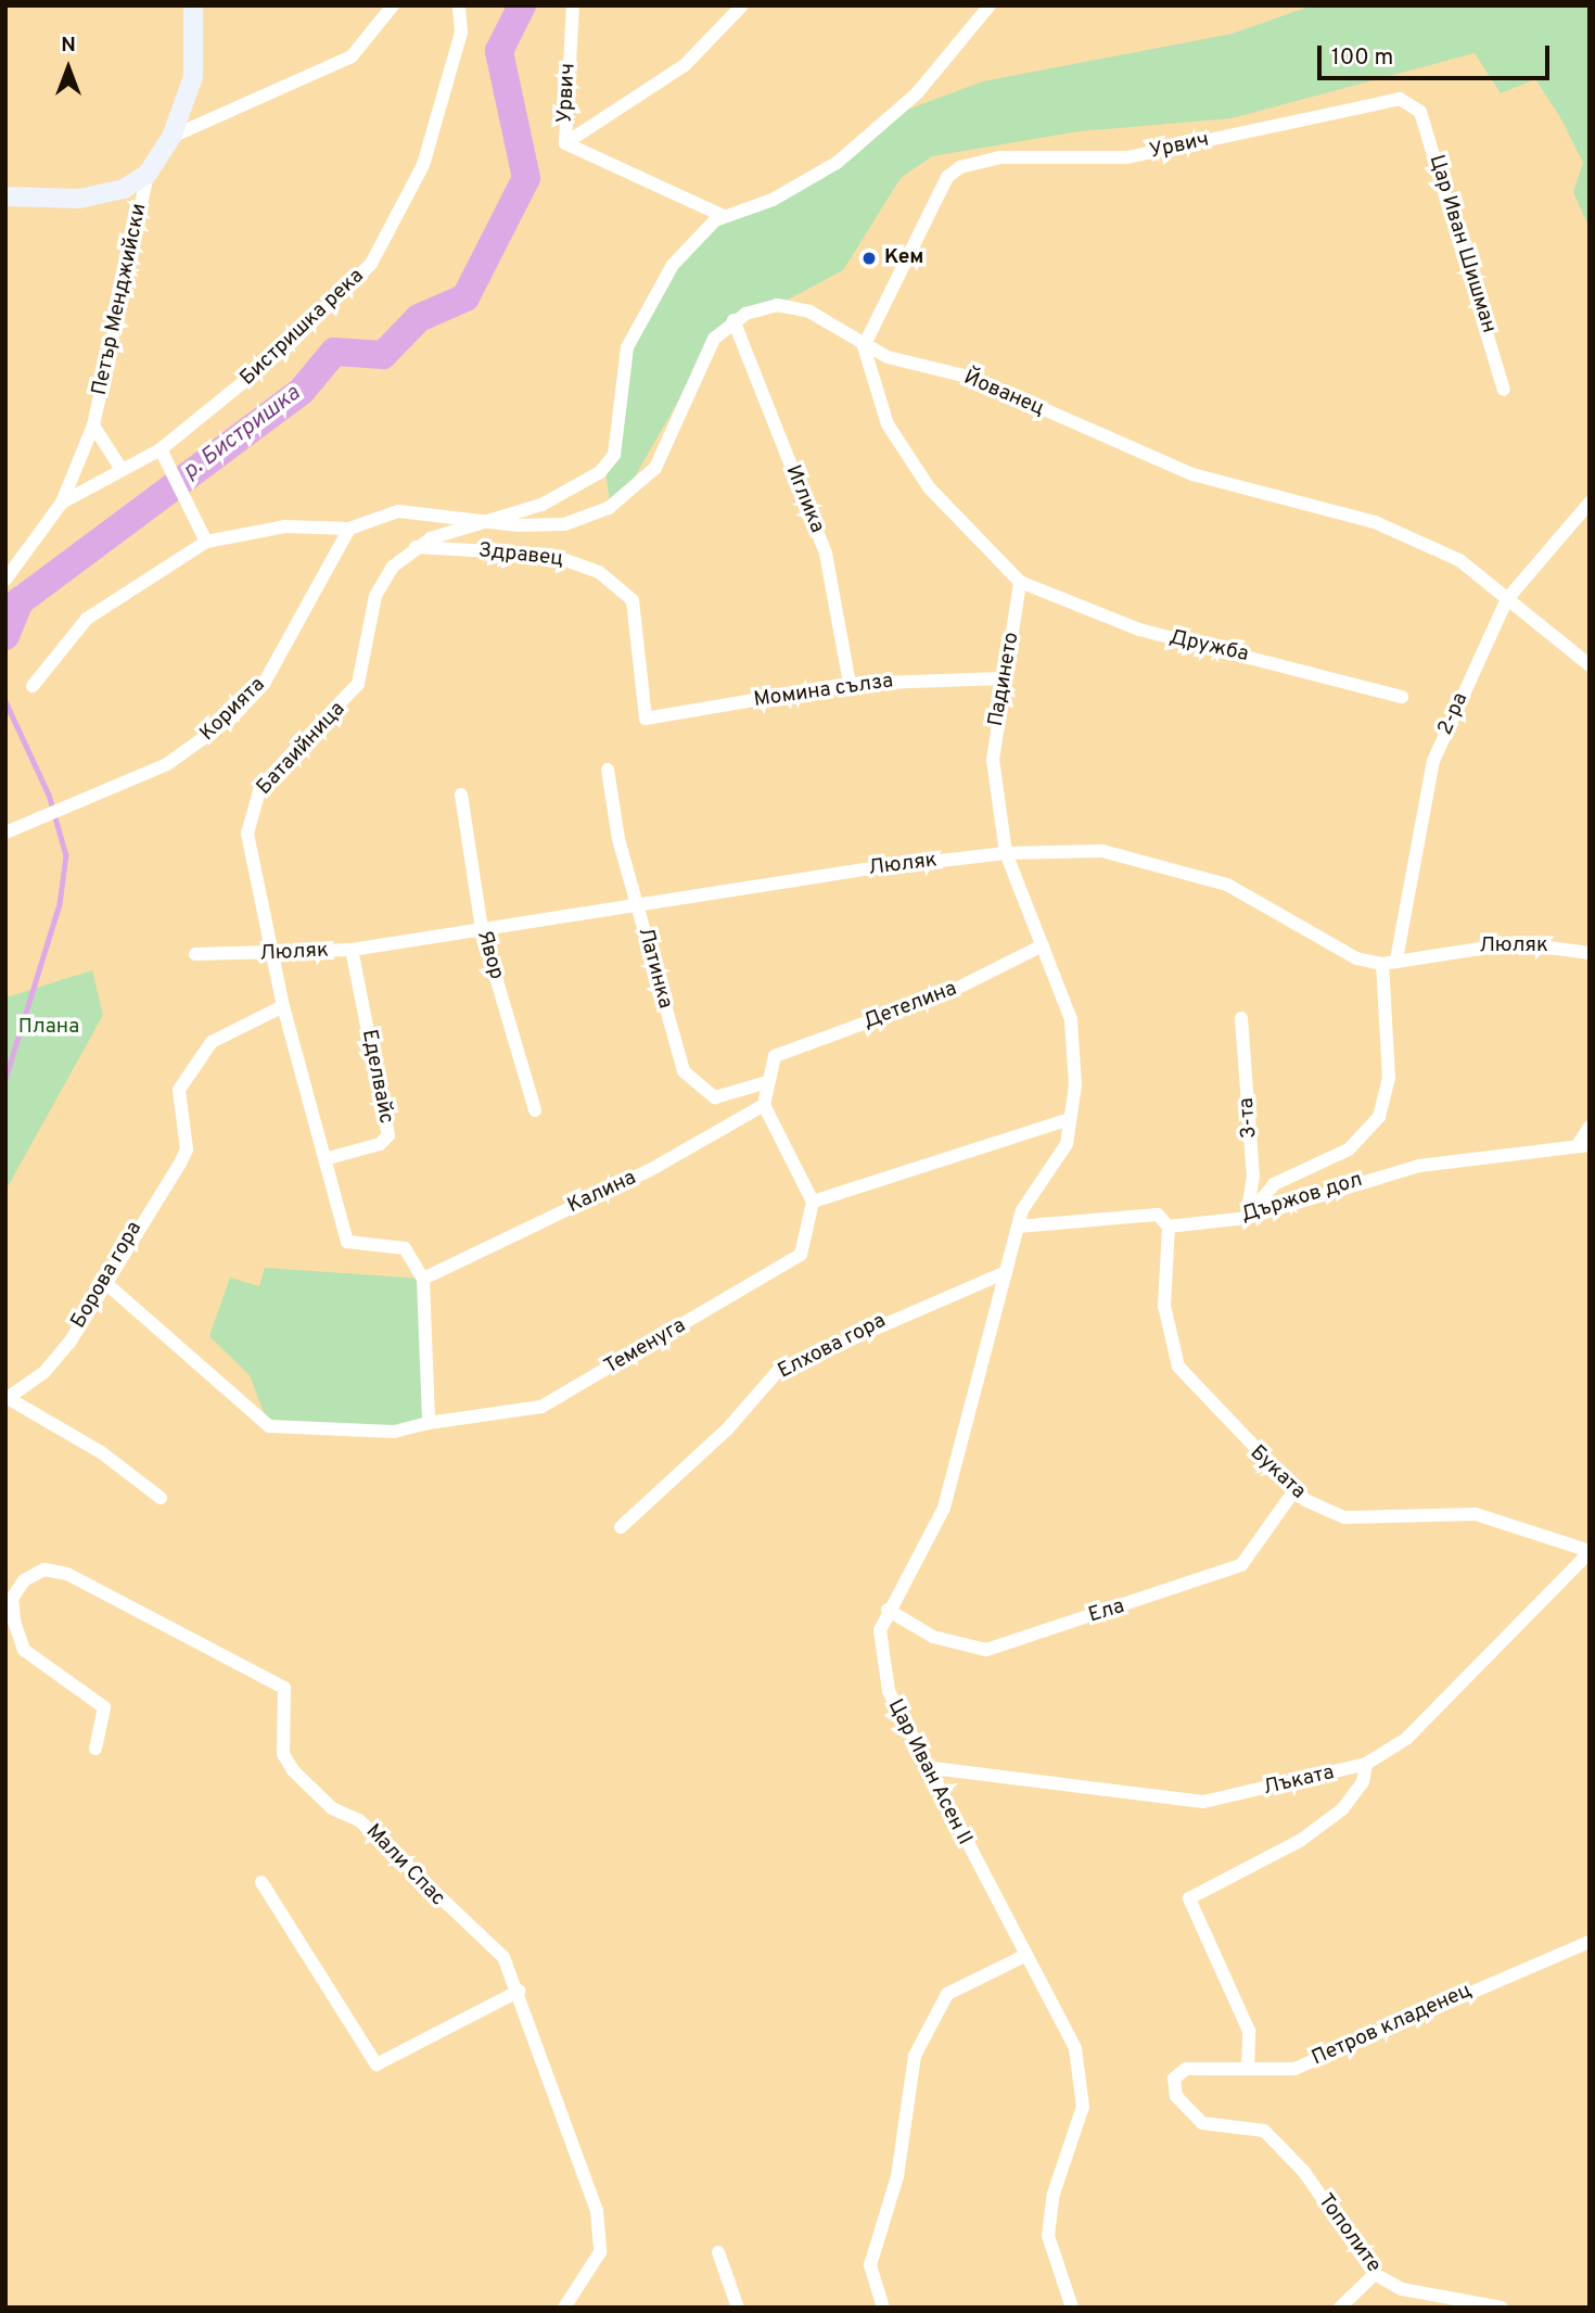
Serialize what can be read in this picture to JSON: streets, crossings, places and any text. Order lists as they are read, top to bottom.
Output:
{
  "streets": {
    "street": [
      "Урвич",
      "Цар Иван Шишман",
      "Петър Менджийски",
      "Бистришка река",
      "Йованец",
      "Иглика",
      "Здравец",
      "Дружба",
      "Падинето",
      "Момина сълза",
      "Корията",
      "2-ра",
      "Батаийница",
      "Люляк",
      "Явор",
      "Латинка",
      "Детелина",
      "Еделвайс",
      "3-та",
      "Калина",
      "Държов дол",
      "Борова гора",
      "Теменуга",
      "Елхова гора",
      "Буката",
      "Ела",
      "Цар Иван Асен II",
      "Лъката",
      "Мали Спас",
      "Петров кладенец",
      "Тополите"
    ]
  },
  "crossings": [
    ["Урвич", "Цар Иван Шишман"],
    ["Урвич", "Йованец"],
    ["Петър Менджийски", "Бистришка река"],
    ["Йованец", "Иглика"],
    ["Йованец", "2-ра"],
    ["Иглика", "Момина сълза"],
    ["Здравец", "Момина сълза"],
    ["Здравец", "Батаийница"],
    ["Дружба", "Падинето"],
    ["Падинето", "Момина сълза"],
    ["Падинето", "Люляк"],
    ["Падинето", "Детелина"],
    ["Падинето", "Държов дол"],
    ["Падинето", "Цар Иван Асен II"],
    ["2-ра", "Люляк"],
    ["2-ра", "3-та"],
    ["2-ра", "Държов дол"],
    ["Батаийница", "Люляк"],
    ["Батаийница", "Еделвайс"],
    ["Батаийница", "Калина"],
    ["Батаийница", "Борова гора"],
    ["Люляк", "Явор"],
    ["Люляк", "Латинка"],
    ["Люляк", "Еделвайс"],
    ["Латинка", "Детелина"],
    ["3-та", "Държов дол"],
    ["Държов дол", "Буката"],
    ["Държов дол", "Цар Иван Асен II"],
    ["Борова гора", "Теменуга"],
    ["Елхова гора", "Цар Иван Асен II"],
    ["Буката", "Ела"],
    ["Буката", "Лъката"],
    ["Ела", "Цар Иван Асен II"],
    ["Цар Иван Асен II", "Лъката"],
    ["Петров кладенец", "Тополите"]
  ],
  "water": ["р. Бистришка"],
  "parks": ["Плана"],
  "places": ["Кем"],
  "scale_bar": "100 m",
  "north": "top"
}
